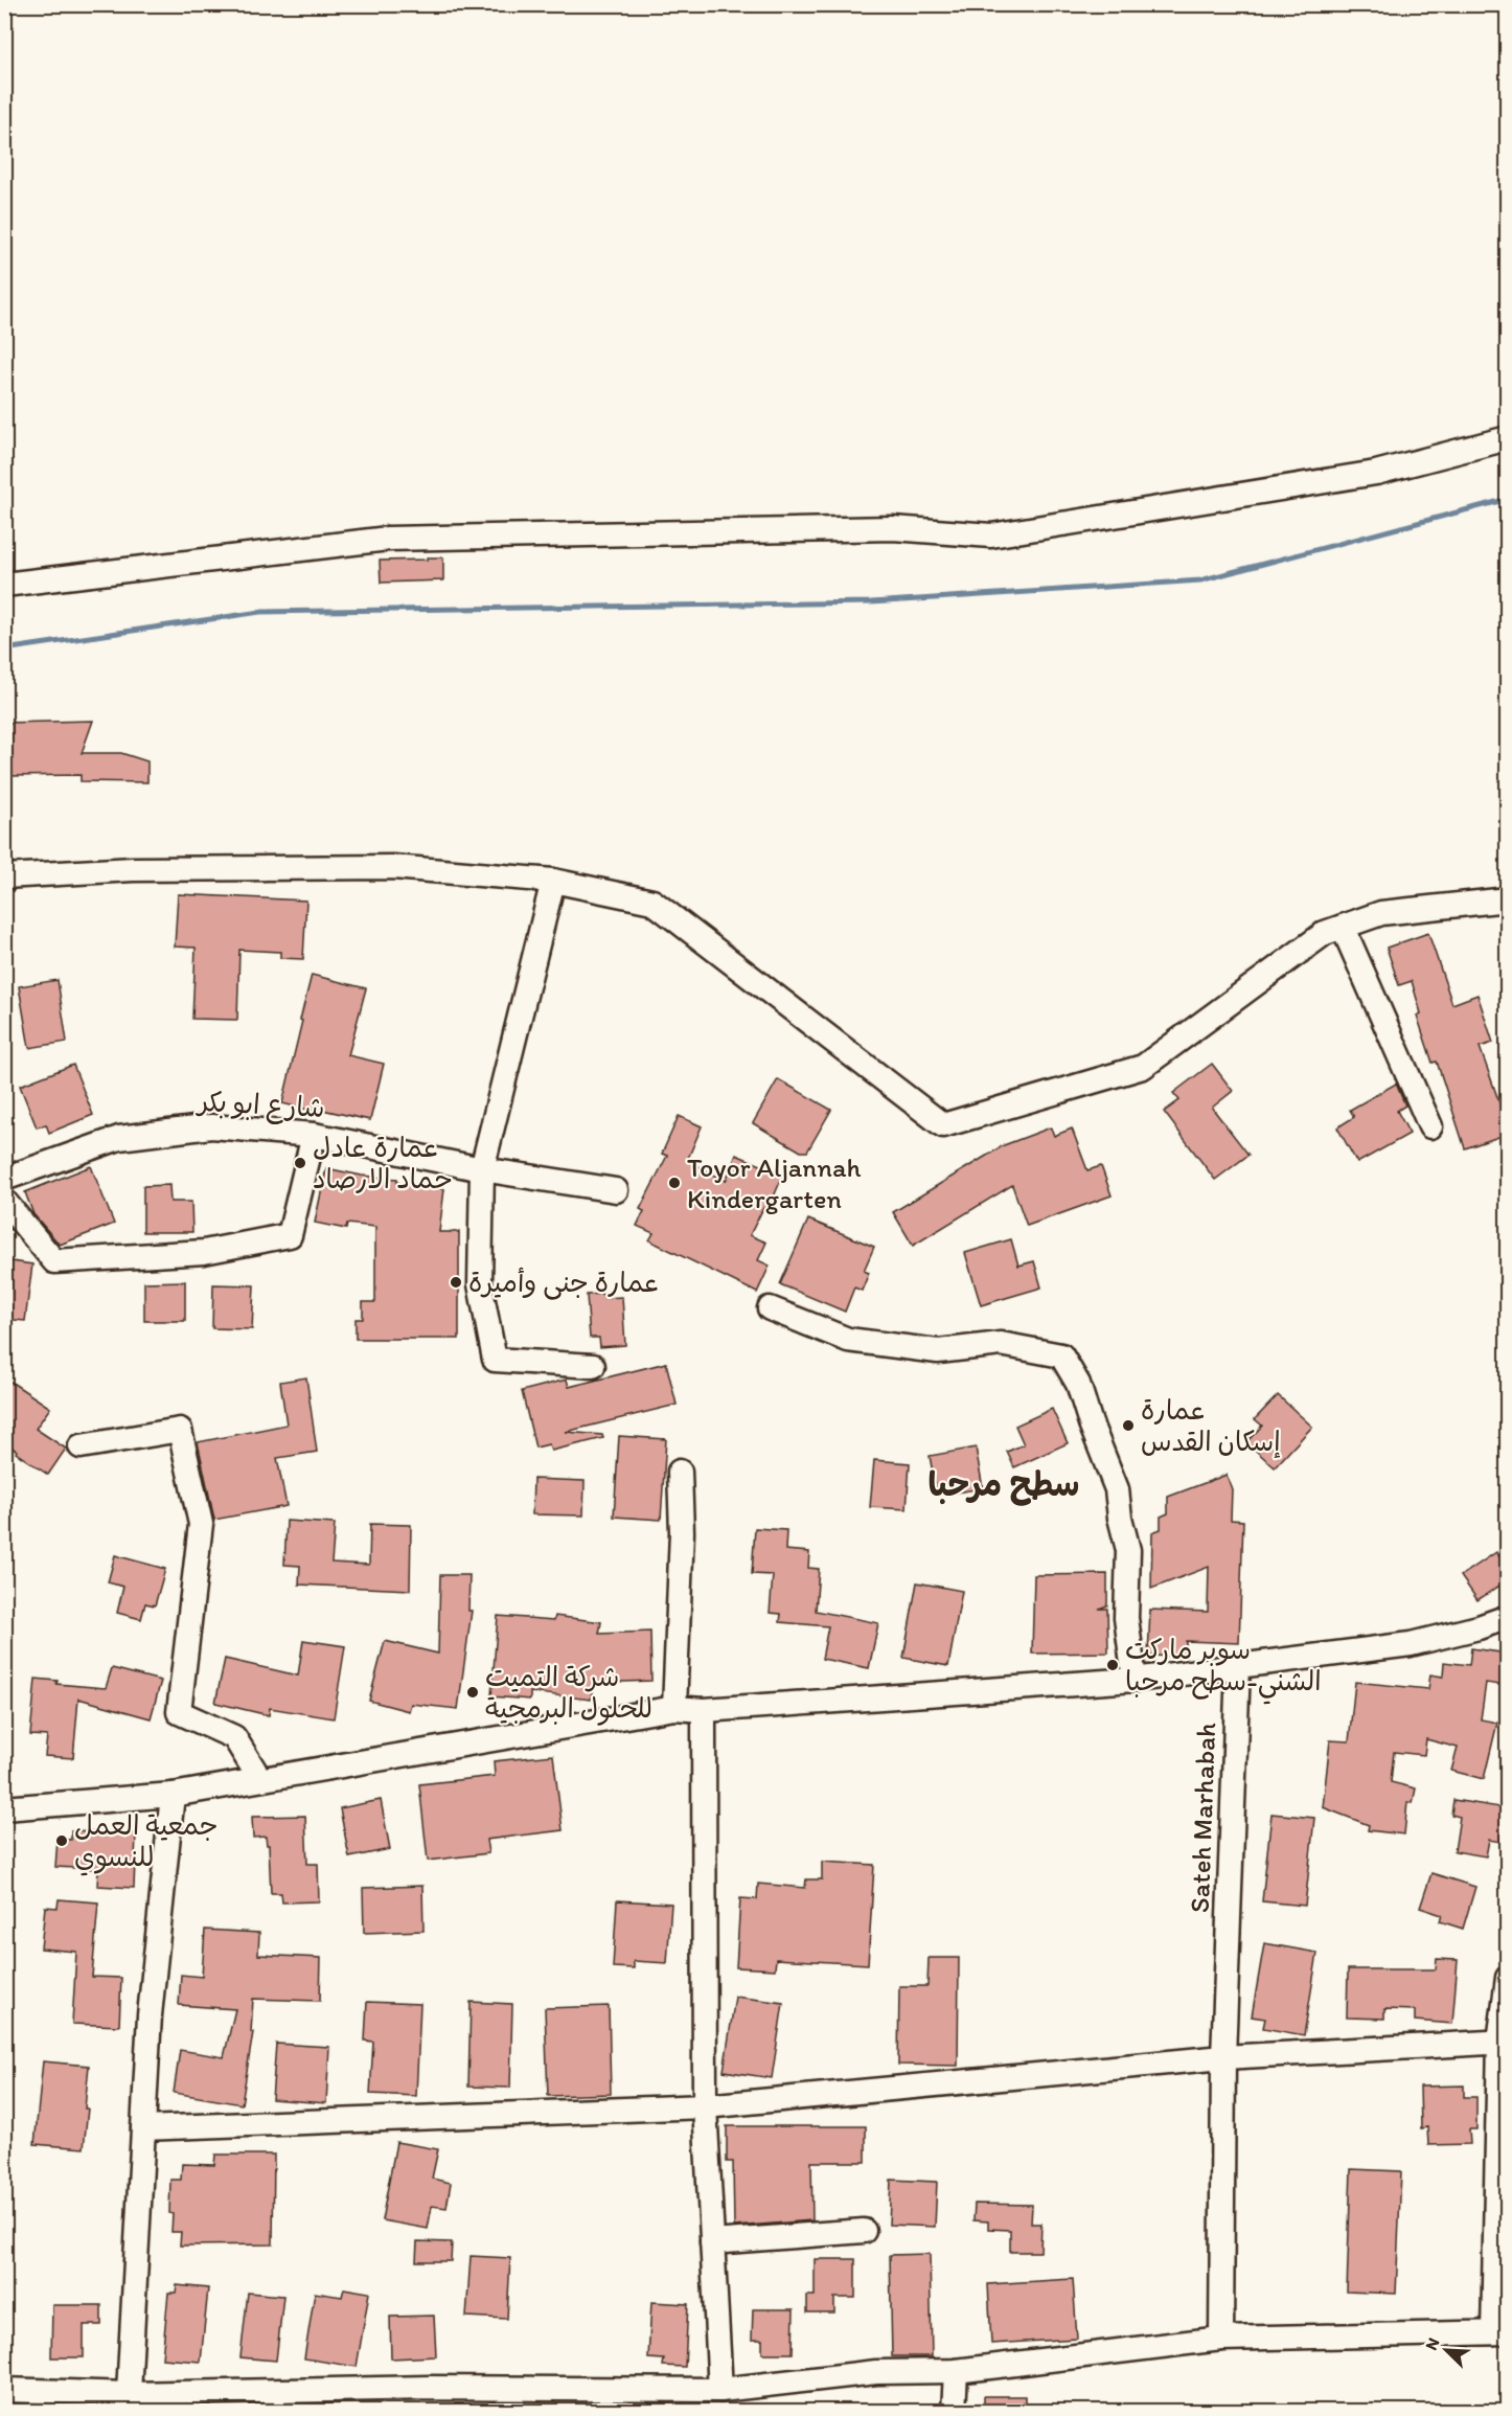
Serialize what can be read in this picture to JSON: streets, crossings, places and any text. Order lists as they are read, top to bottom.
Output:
{
  "streets": {
    "street": ["شارع ابو بكر", "Sateh Marhabah"]
  },
  "districts": ["سطح مرحبا"],
  "places": [
    "عمارة عادل حماد الارصاد",
    "Toyor Aljannah Kindergarten",
    "عمارة جنى وأميرة",
    "عمارة إسكان القدس",
    "سوبر ماركت الشني-سطح مرحبا",
    "شركة التميت للحلول البرمجية",
    "جمعية العمل للنسوي"
  ],
  "north": "top left"
}
